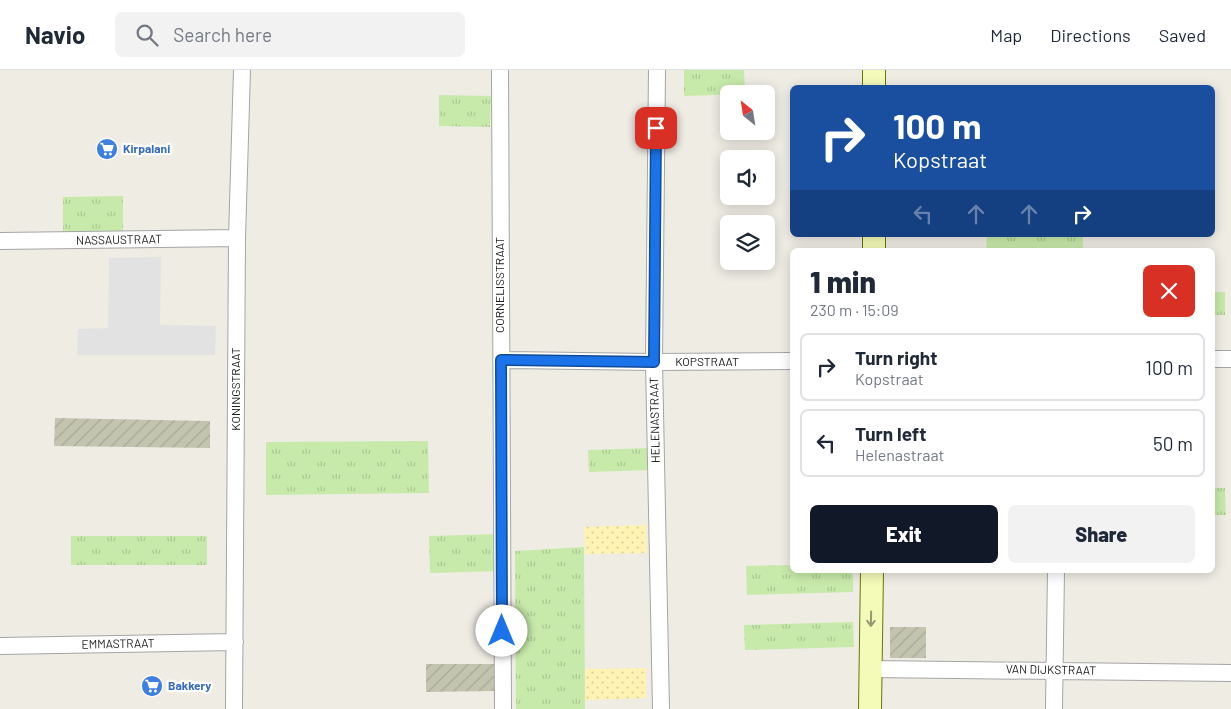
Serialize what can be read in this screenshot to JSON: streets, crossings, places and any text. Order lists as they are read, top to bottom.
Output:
{
  "streets": {
    "street": [
      "NASSAUSTRAAT",
      "CORNELISSTRAAT",
      "KOPSTRAAT",
      "KONINGSTRAAT",
      "HELENASTRAAT",
      "EMMASTRAAT",
      "VAN DIJKSTRAAT"
    ]
  },
  "crossings": [
    ["NASSAUSTRAAT", "KONINGSTRAAT"],
    ["CORNELISSTRAAT", "KOPSTRAAT"],
    ["KOPSTRAAT", "HELENASTRAAT"],
    ["KONINGSTRAAT", "EMMASTRAAT"]
  ],
  "places": {
    "supermarket": ["Kirpalani", "Bakkery"]
  },
  "north": "top left",
  "page": {
    "header": "Navio",
    "search": "Search here",
    "nav": ["Map", "Directions", "Saved"],
    "turn": ["100 m", "Kopstraat"],
    "heading": ["1 min", "230 m · 15:09"],
    "list": [
      {
        "name": "Turn right",
        "note": "Kopstraat",
        "value": "100 m"
      },
      {
        "name": "Turn left",
        "note": "Helenastraat",
        "value": "50 m"
      }
    ],
    "buttons": ["Exit", "Share"]
  }
}
